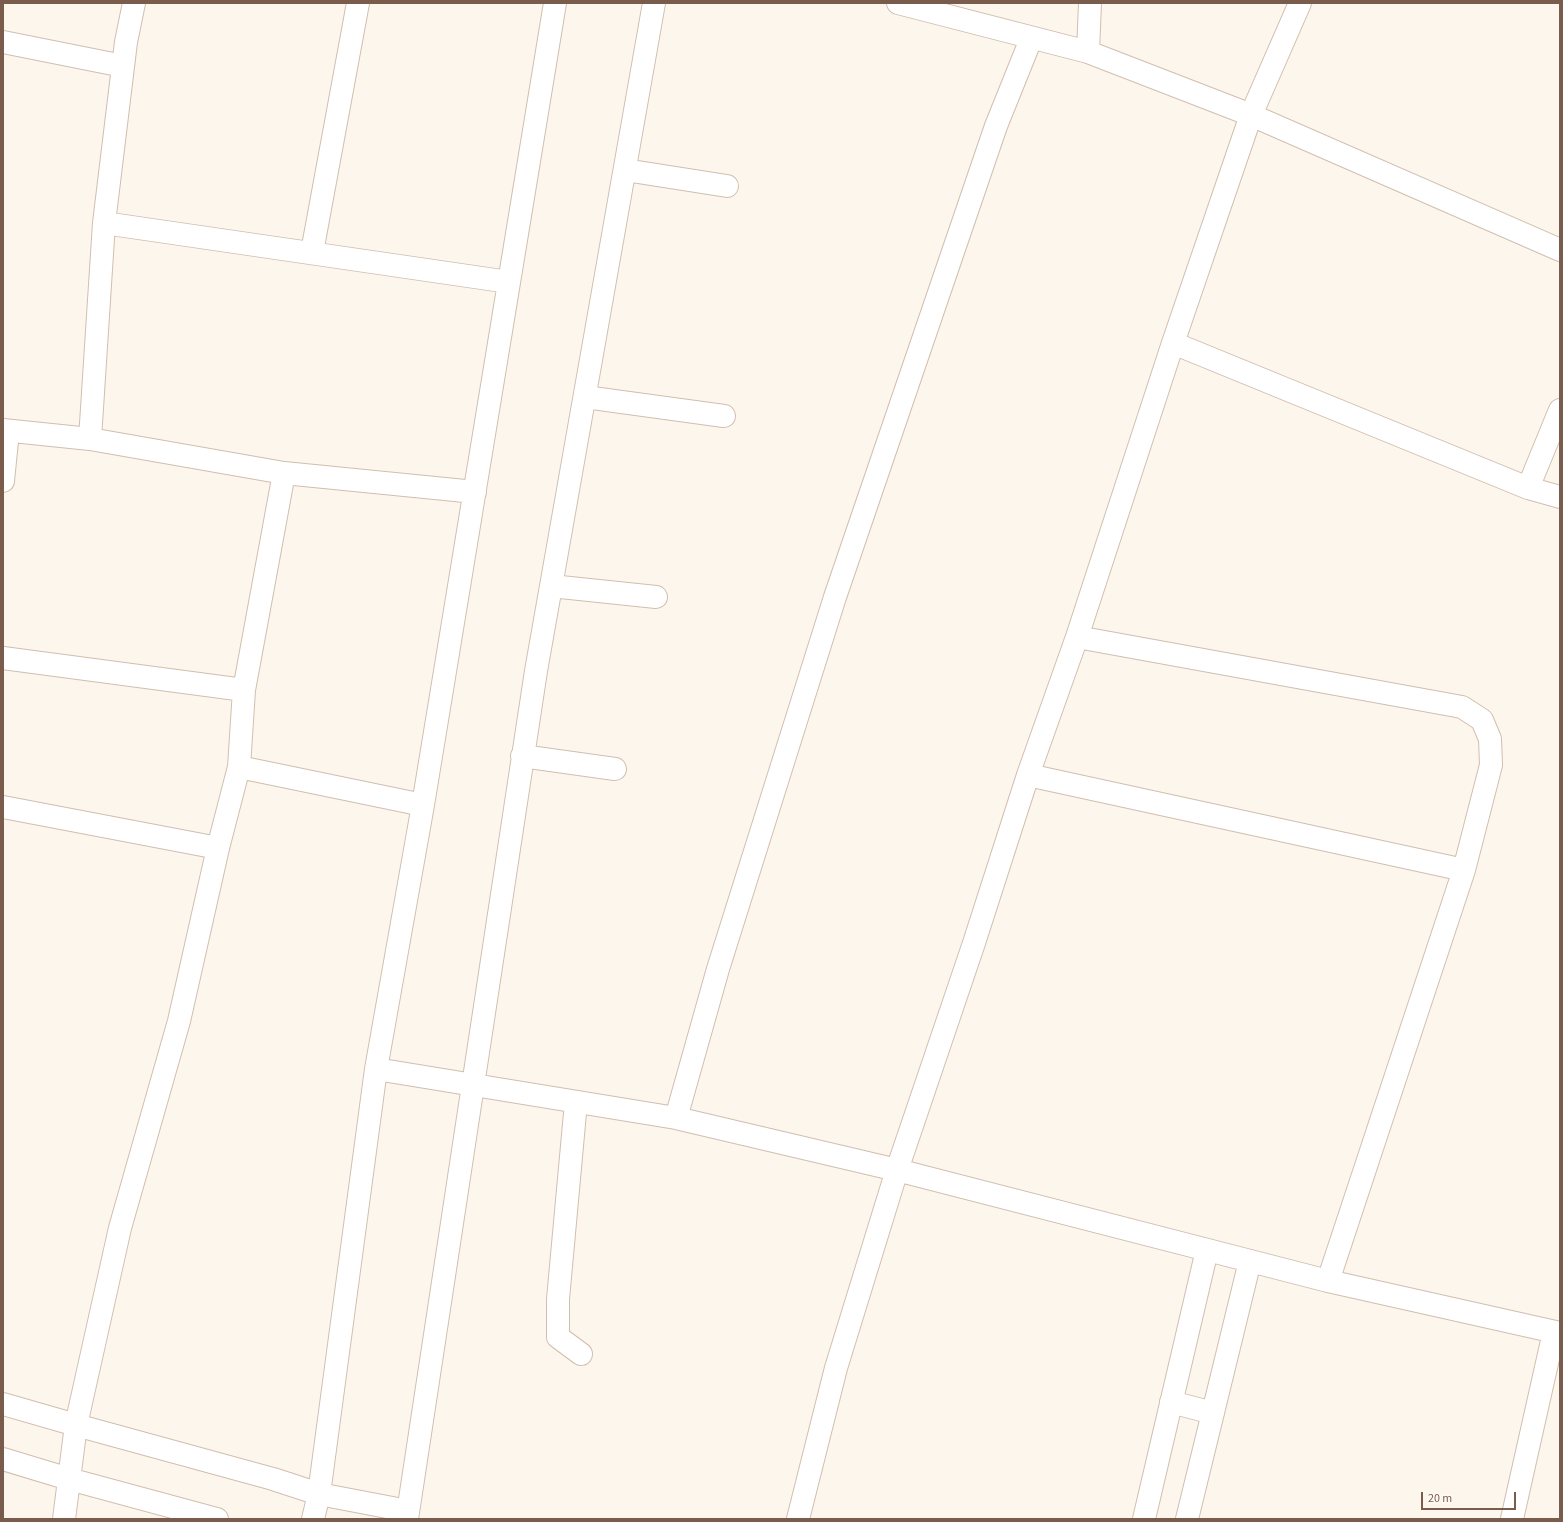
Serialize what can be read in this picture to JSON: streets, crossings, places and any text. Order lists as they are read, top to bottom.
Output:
{
  "scale_bar": "20 m"
}
